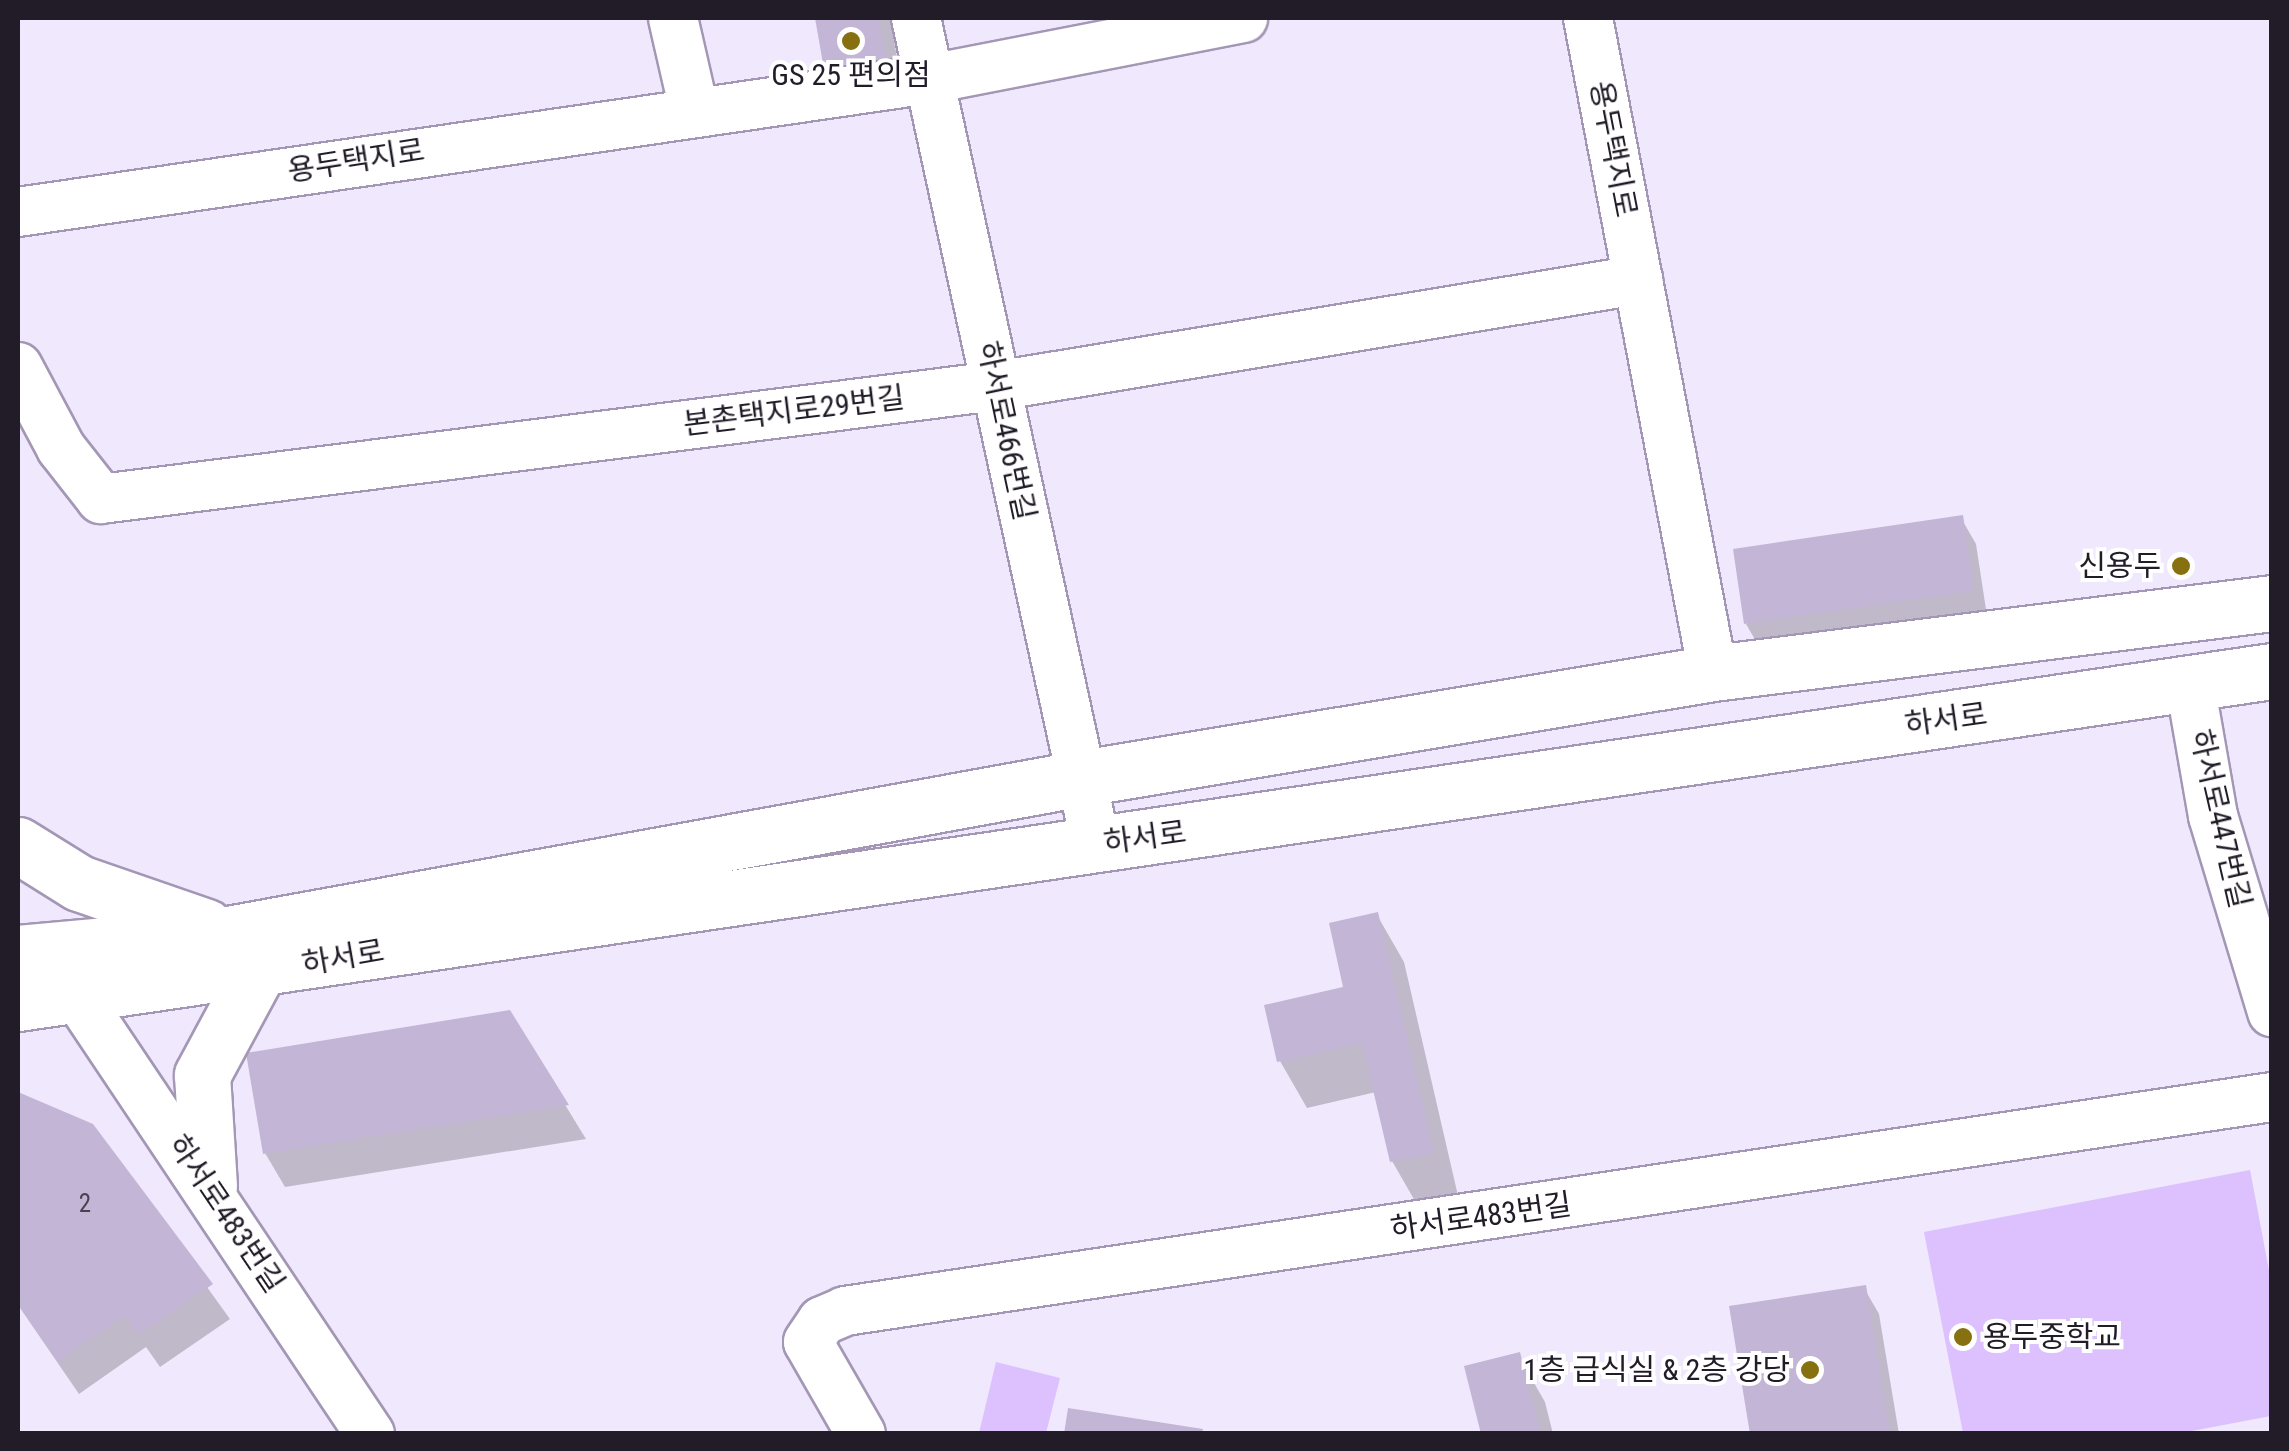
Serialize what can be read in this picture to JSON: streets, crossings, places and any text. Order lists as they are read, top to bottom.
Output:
{
  "streets": {
    "main road": ["하서로"],
    "street": [
      "용두택지로",
      "본촌택지로29번길",
      "하서로466번길",
      "하서로447번길",
      "하서로483번길"
    ]
  },
  "crossings": [
    ["용두택지로", "본촌택지로29번길"],
    ["용두택지로", "하서로466번길"],
    ["본촌택지로29번길", "하서로466번길"],
    ["하서로466번길", "하서로"],
    ["하서로", "하서로447번길"],
    ["하서로", "하서로483번길"]
  ],
  "places": [
    "GS 25 편의점",
    "신용두",
    "용두중학교",
    "1층 급식실 & 2층 강당"
  ],
  "house_numbers": ["2"]
}
